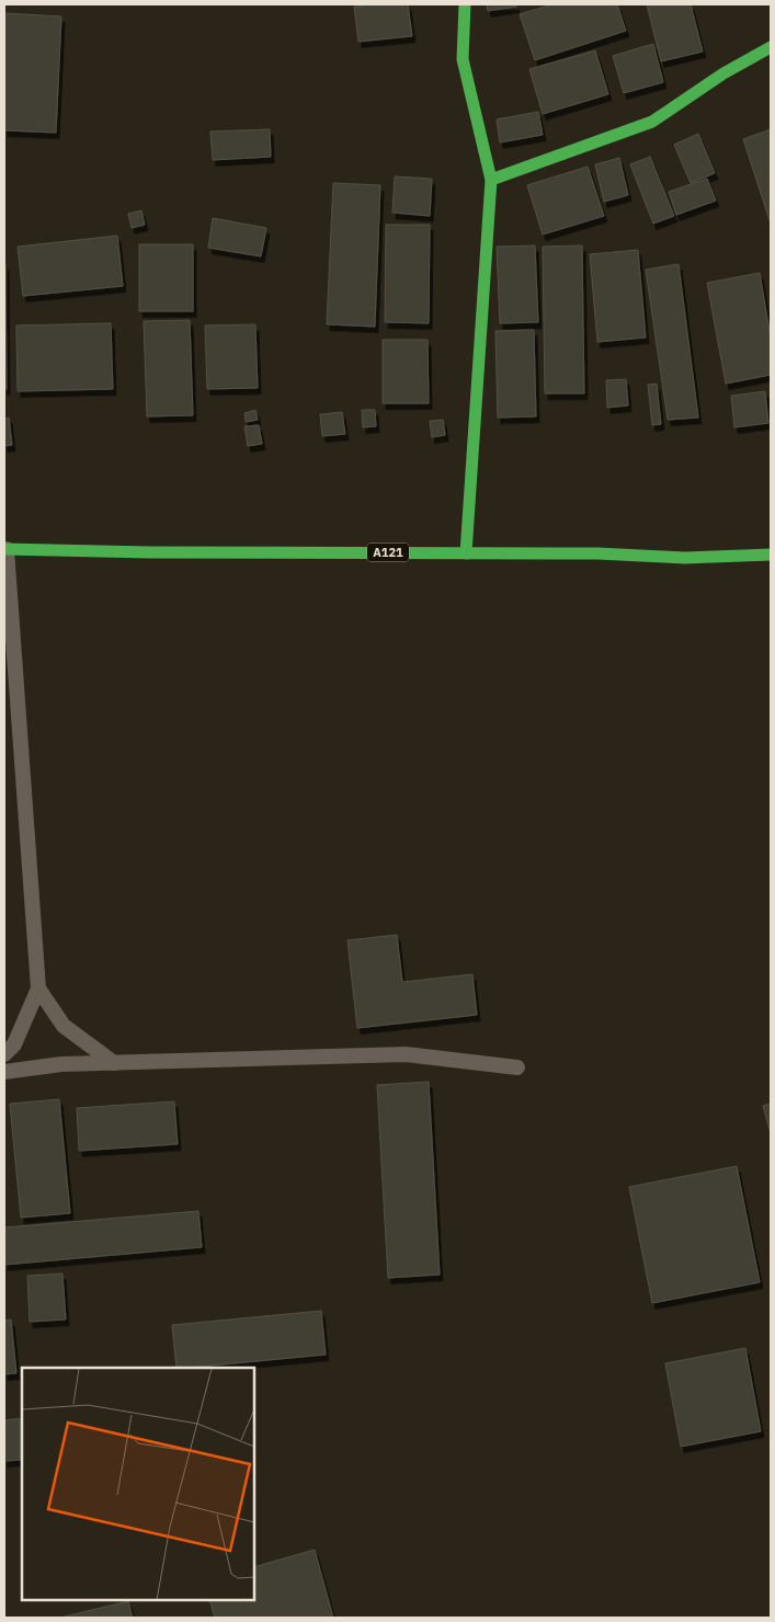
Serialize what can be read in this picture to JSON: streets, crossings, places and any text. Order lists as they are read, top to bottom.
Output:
{
  "streets": {
    "street": ["A121"]
  }
}
